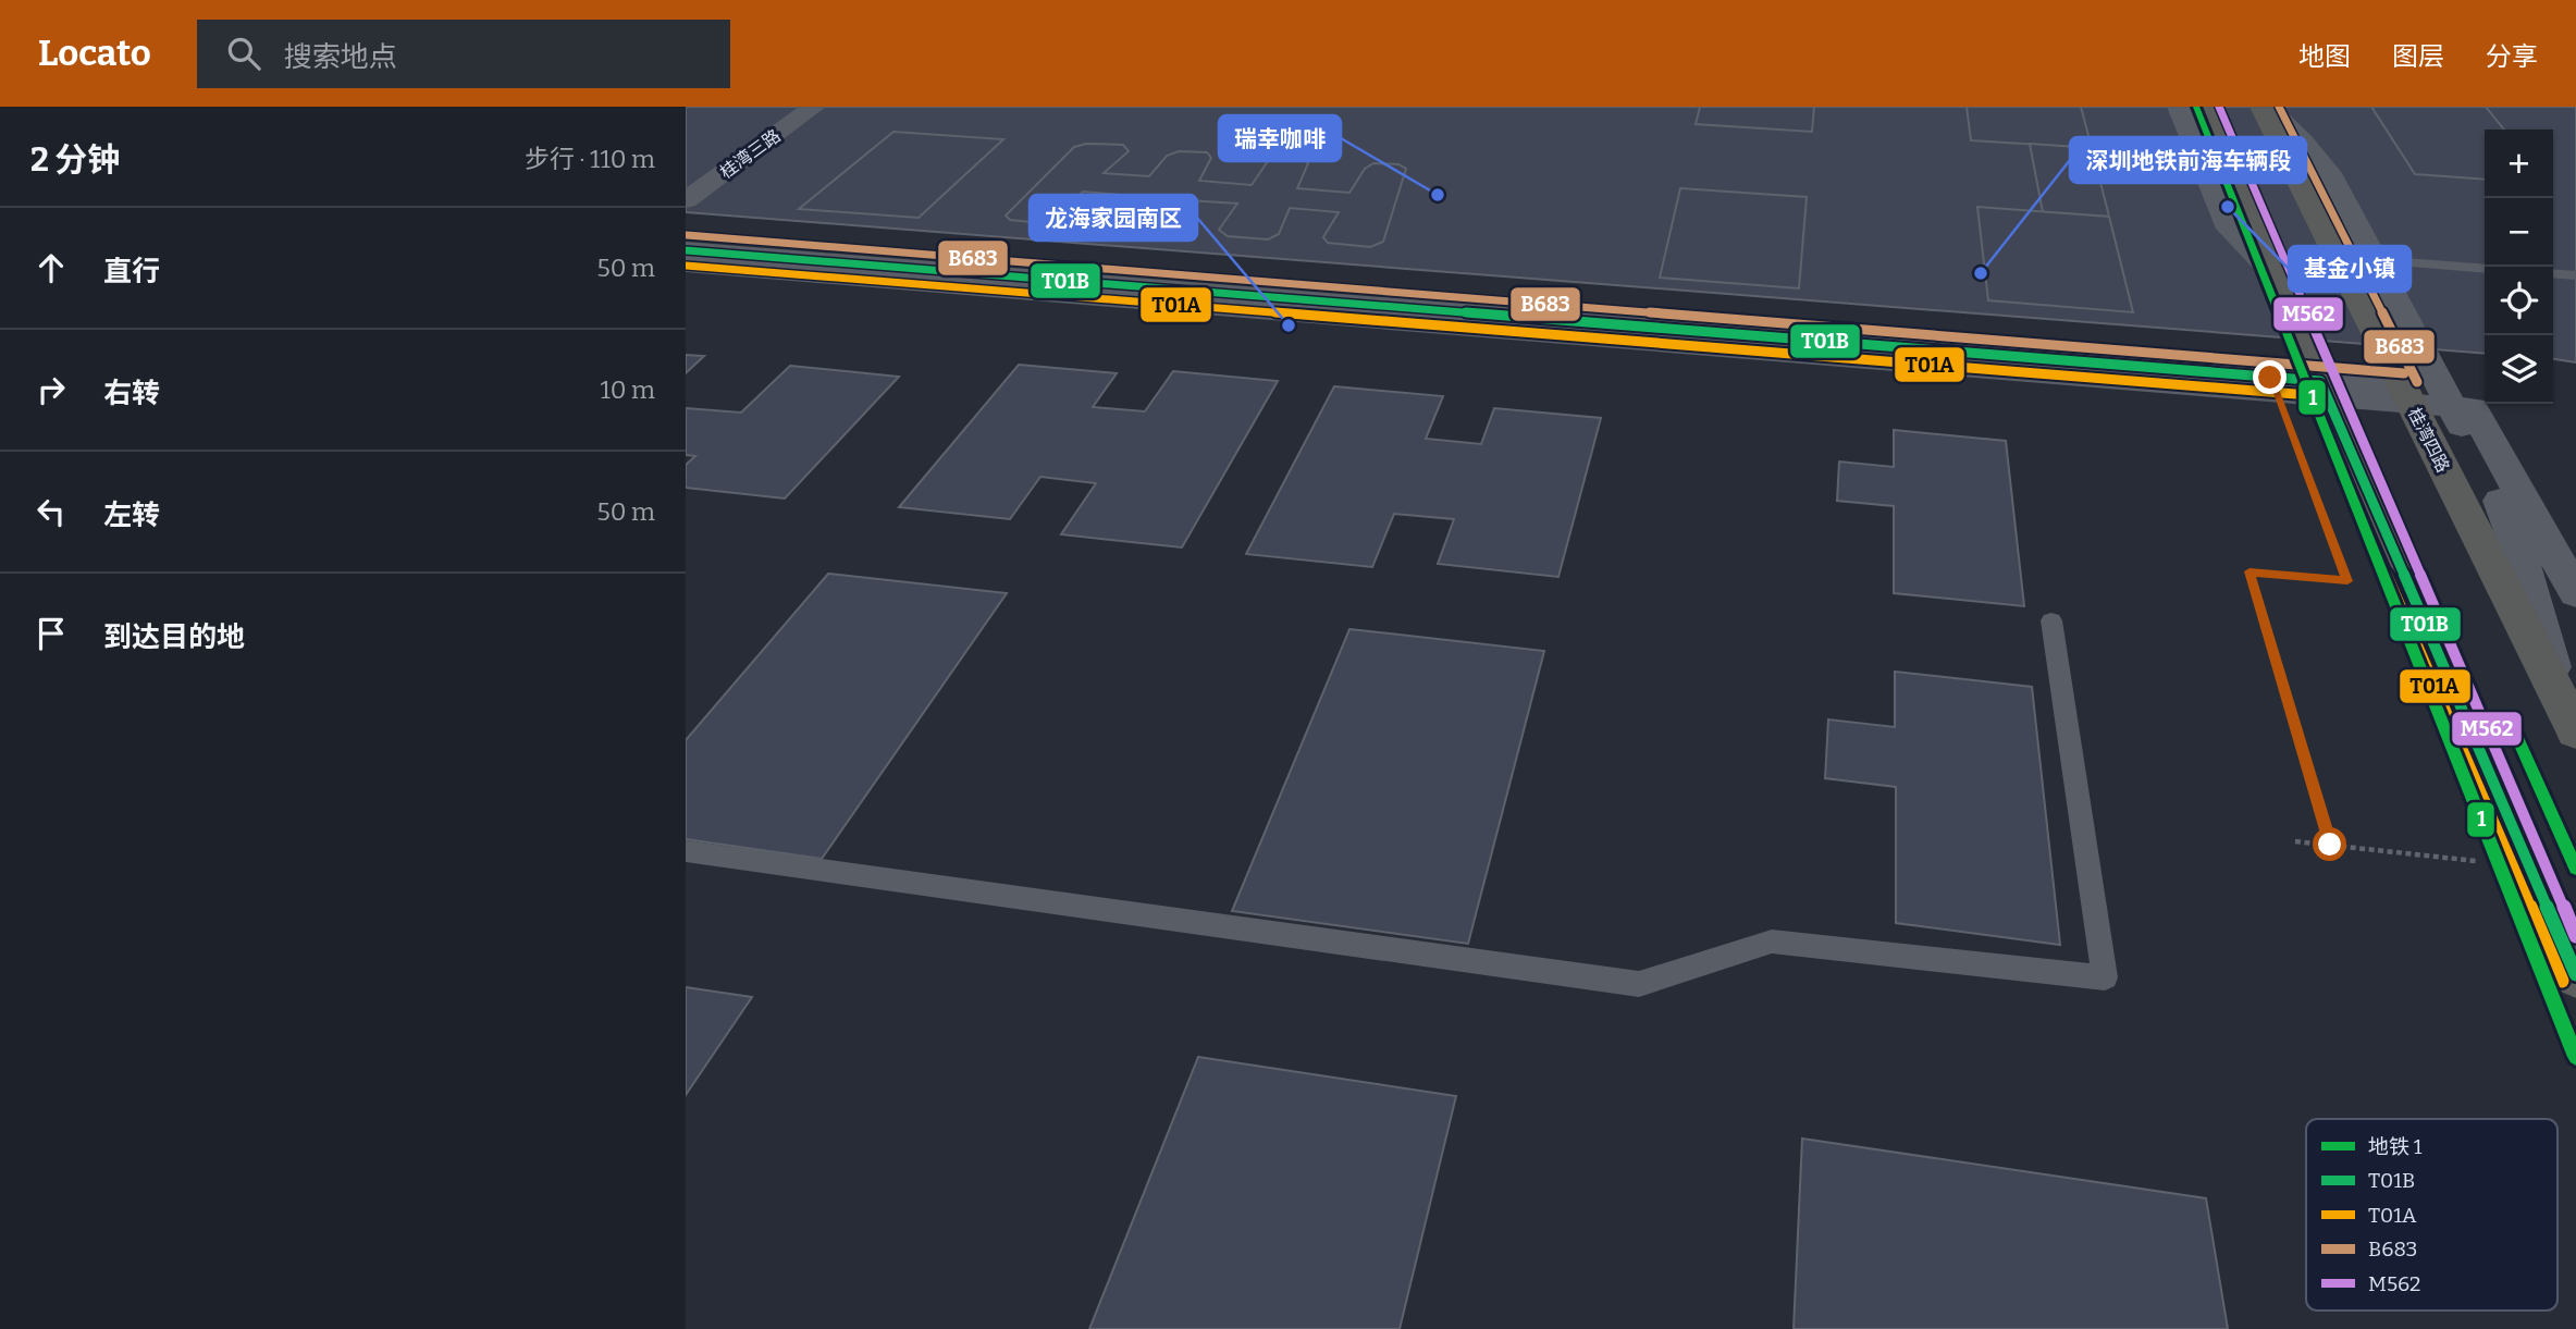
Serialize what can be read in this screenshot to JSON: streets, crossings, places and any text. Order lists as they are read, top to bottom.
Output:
{
  "streets": {
    "main road": ["桂湾四路"],
    "street": ["桂湾三路"]
  },
  "places": [
    "瑞幸咖啡",
    "基金小镇",
    "深圳地铁前海车辆段",
    "龙海家园南区"
  ],
  "lines": [
    "metro line 1",
    "transit line B683",
    "transit line M562",
    "transit line T01B",
    "transit line T01A"
  ],
  "legend": [
    "地铁 1",
    "T01B",
    "T01A",
    "B683",
    "M562"
  ],
  "page": {
    "header": "Locato",
    "search": "搜索地点",
    "nav": ["地图", "图层", "分享"],
    "heading": ["2 分钟", "步行 · 110 m"],
    "map_buttons": ["+", "−"],
    "list": [
      ["直行", "50 m"],
      ["右转", "10 m"],
      ["左转", "50 m"],
      "到达目的地"
    ]
  }
}
